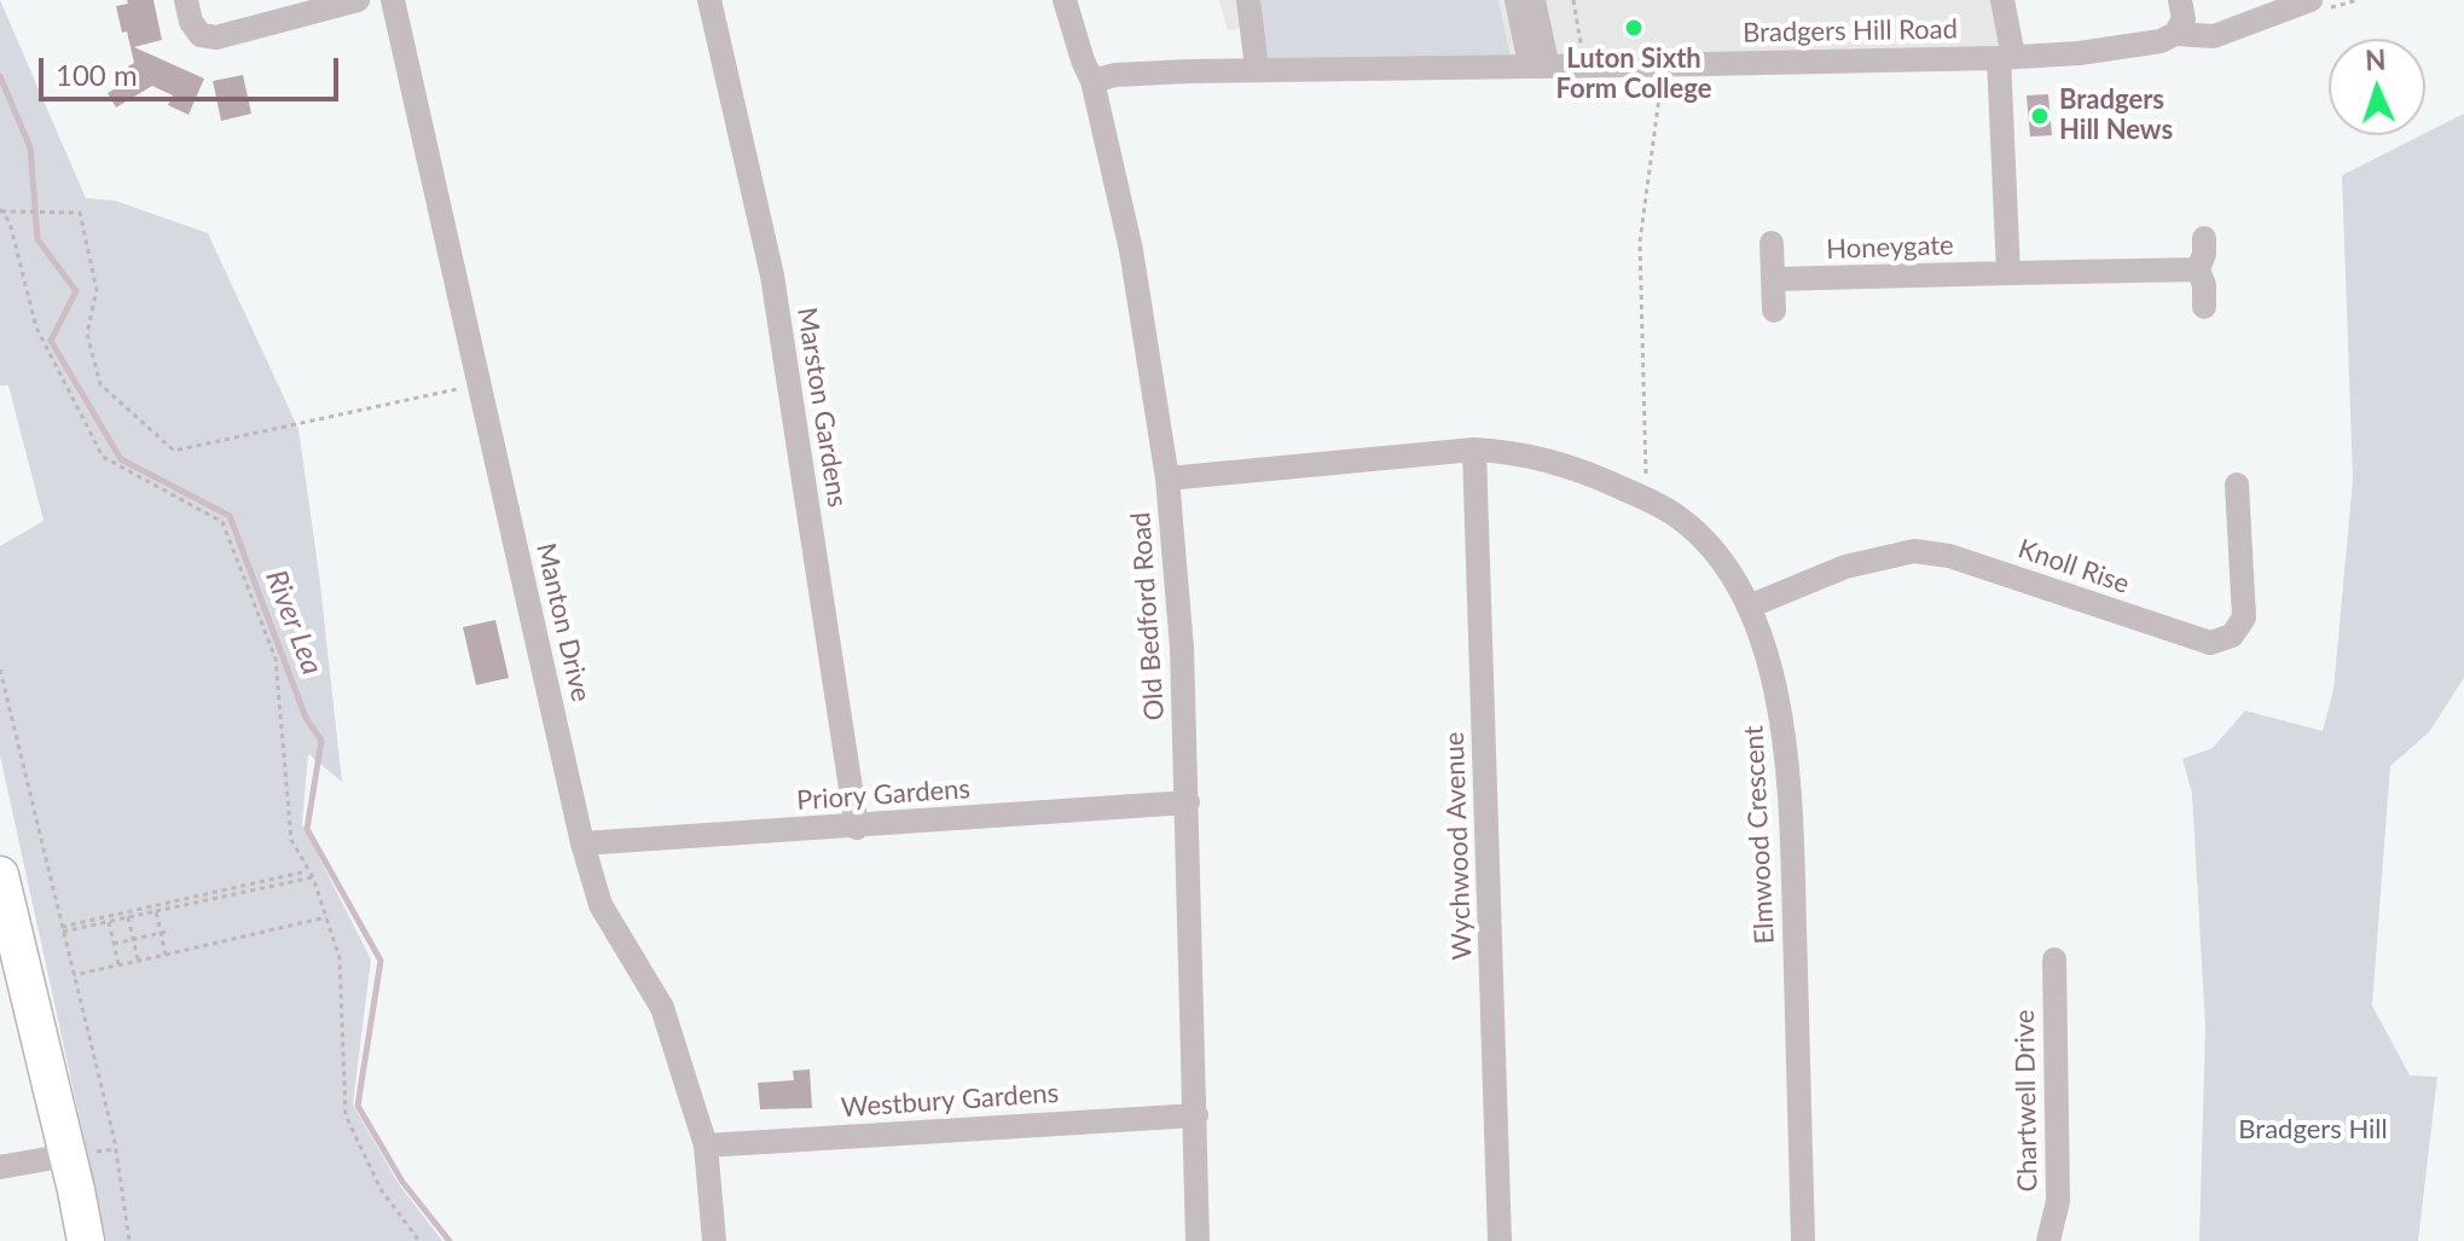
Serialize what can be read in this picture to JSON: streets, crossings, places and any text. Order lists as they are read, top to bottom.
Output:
{
  "streets": {
    "street": [
      "Bradgers Hill Road",
      "Honeygate",
      "Marston Gardens",
      "Knoll Rise",
      "Old Bedford Road",
      "Manton Drive",
      "Priory Gardens",
      "Elmwood Crescent",
      "Wychwood Avenue",
      "Westbury Gardens",
      "Chartwell Drive"
    ]
  },
  "crossings": [
    ["Bradgers Hill Road", "Old Bedford Road"],
    ["Marston Gardens", "Priory Gardens"],
    ["Knoll Rise", "Elmwood Crescent"],
    ["Old Bedford Road", "Priory Gardens"],
    ["Old Bedford Road", "Elmwood Crescent"],
    ["Old Bedford Road", "Westbury Gardens"],
    ["Manton Drive", "Priory Gardens"],
    ["Manton Drive", "Westbury Gardens"],
    ["Elmwood Crescent", "Wychwood Avenue"]
  ],
  "water": ["River Lea"],
  "parks": ["Bradgers Hill"],
  "places": ["Luton Sixth Form College", "Bradgers Hill News"],
  "scale_bar": "100 m",
  "north": "top"
}
